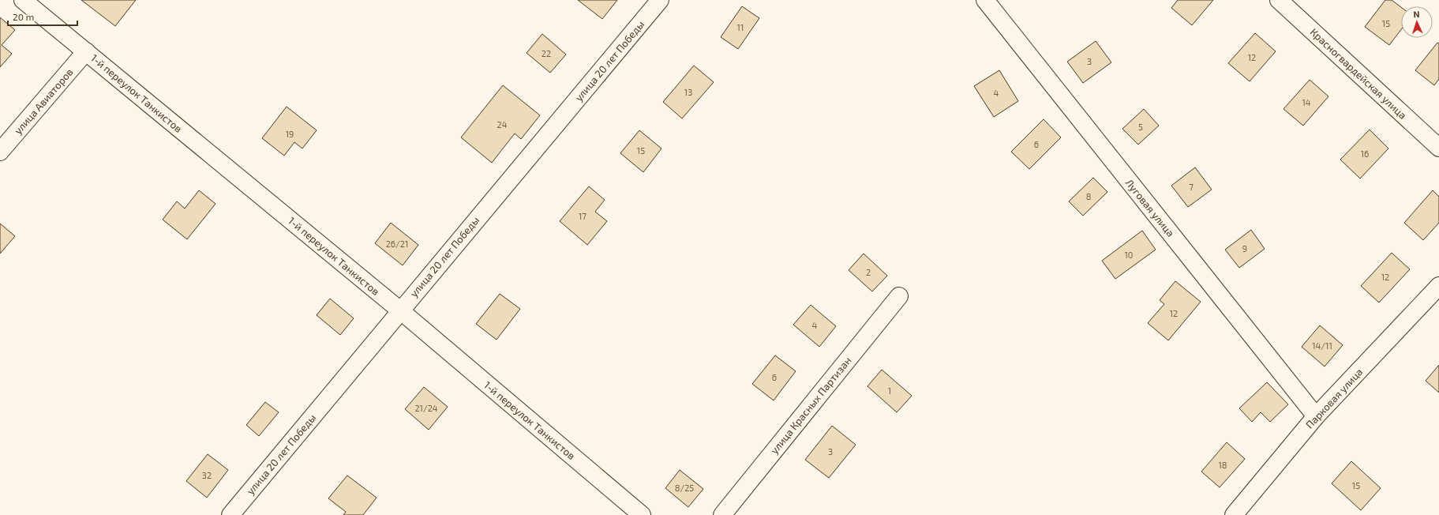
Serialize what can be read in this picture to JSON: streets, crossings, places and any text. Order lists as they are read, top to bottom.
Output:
{
  "streets": {
    "street": [
      "улица 20 лет Победы",
      "Красногвардейская улица",
      "1-й переулок Танкистов",
      "улица Авиаторов",
      "Луговая улица",
      "Парковая улица",
      "улица Красных Партизан"
    ]
  },
  "crossings": [
    ["улица 20 лет Победы", "1-й переулок Танкистов"],
    ["1-й переулок Танкистов", "улица Авиаторов"],
    ["Луговая улица", "Парковая улица"]
  ],
  "house_numbers": [
    "15",
    "11",
    "22",
    "12",
    "3",
    "13",
    "4",
    "14",
    "24",
    "5",
    "19",
    "6",
    "15",
    "16",
    "7",
    "8",
    "17",
    "26/21",
    "9",
    "10",
    "2",
    "12",
    "12",
    "4",
    "14/11",
    "6",
    "1",
    "21/24",
    "3",
    "18",
    "32",
    "15",
    "8/25"
  ],
  "scale_bar": "20 m",
  "north": "top"
}
